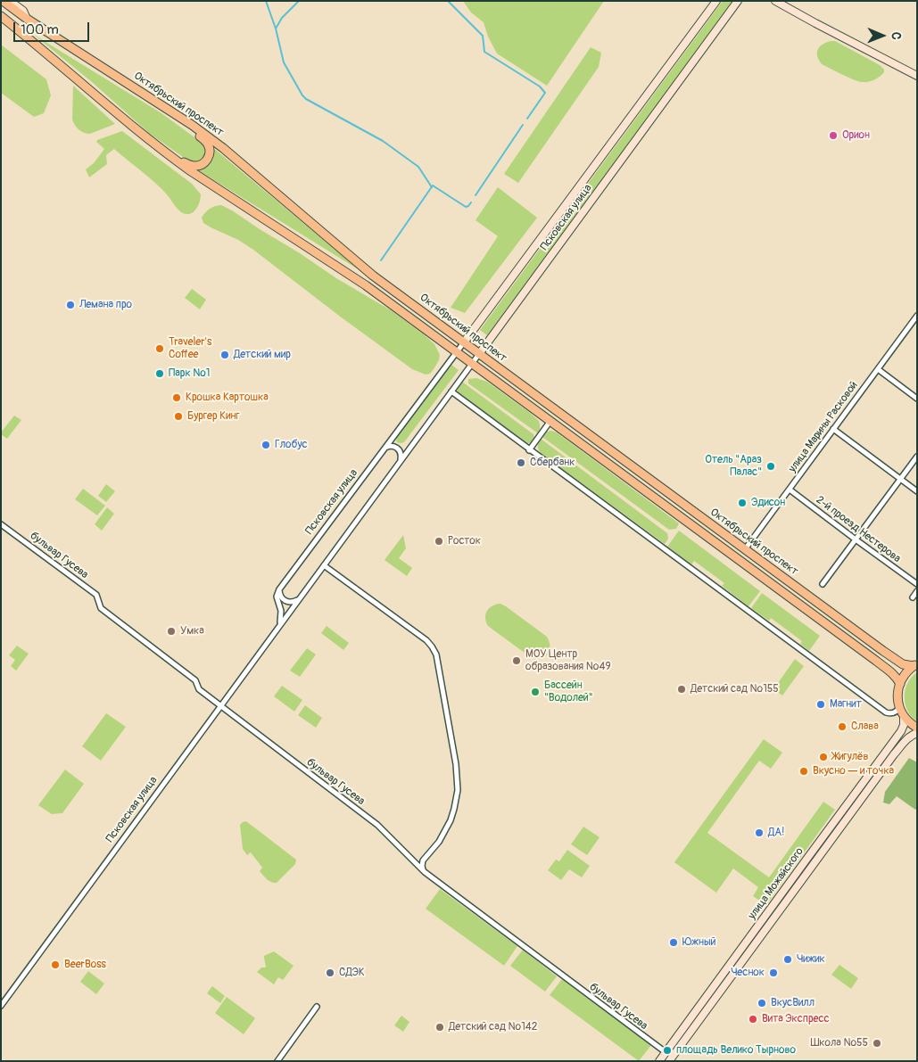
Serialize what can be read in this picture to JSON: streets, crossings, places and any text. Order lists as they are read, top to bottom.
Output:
{
  "streets": {
    "main road": ["Октябрьский проспект", "Псковская улица", "улица Можайского"],
    "street": ["улица Марины Расковой", "2-й проезд Нестерова", "бульвар Гусева"]
  },
  "crossings": [
    ["Октябрьский проспект", "Псковская улица"],
    ["Октябрьский проспект", "улица Марины Расковой"],
    ["Псковская улица", "бульвар Гусева"],
    ["улица Марины Расковой", "2-й проезд Нестерова"],
    ["бульвар Гусева", "улица Можайского"]
  ],
  "places": [
    "Орион",
    "Лемана про",
    "Traveler's Coffee",
    "Детский мир",
    "Парк №1",
    "Крошка Картошка",
    "Бургер Кинг",
    "Глобус",
    "Сбербанк",
    "Отель \"Араз Палас\"",
    "Эдисон",
    "Росток",
    "Умка",
    "МОУ Центр образования №49",
    "Детский сад №155",
    "Бассейн \"Водолей\"",
    "Магнит",
    "Слава",
    "Жигулёв",
    "Вкусно — и точка",
    "ДА!",
    "Южный",
    "Чижик",
    "BeerBoss",
    "СДЭК",
    "Чеснок",
    "ВкусВилл",
    "Вита Экспресс",
    "Детский сад №142",
    "Школа №55",
    "площадь Велико Тырново"
  ],
  "scale_bar": "100 m",
  "north": "right"
}
